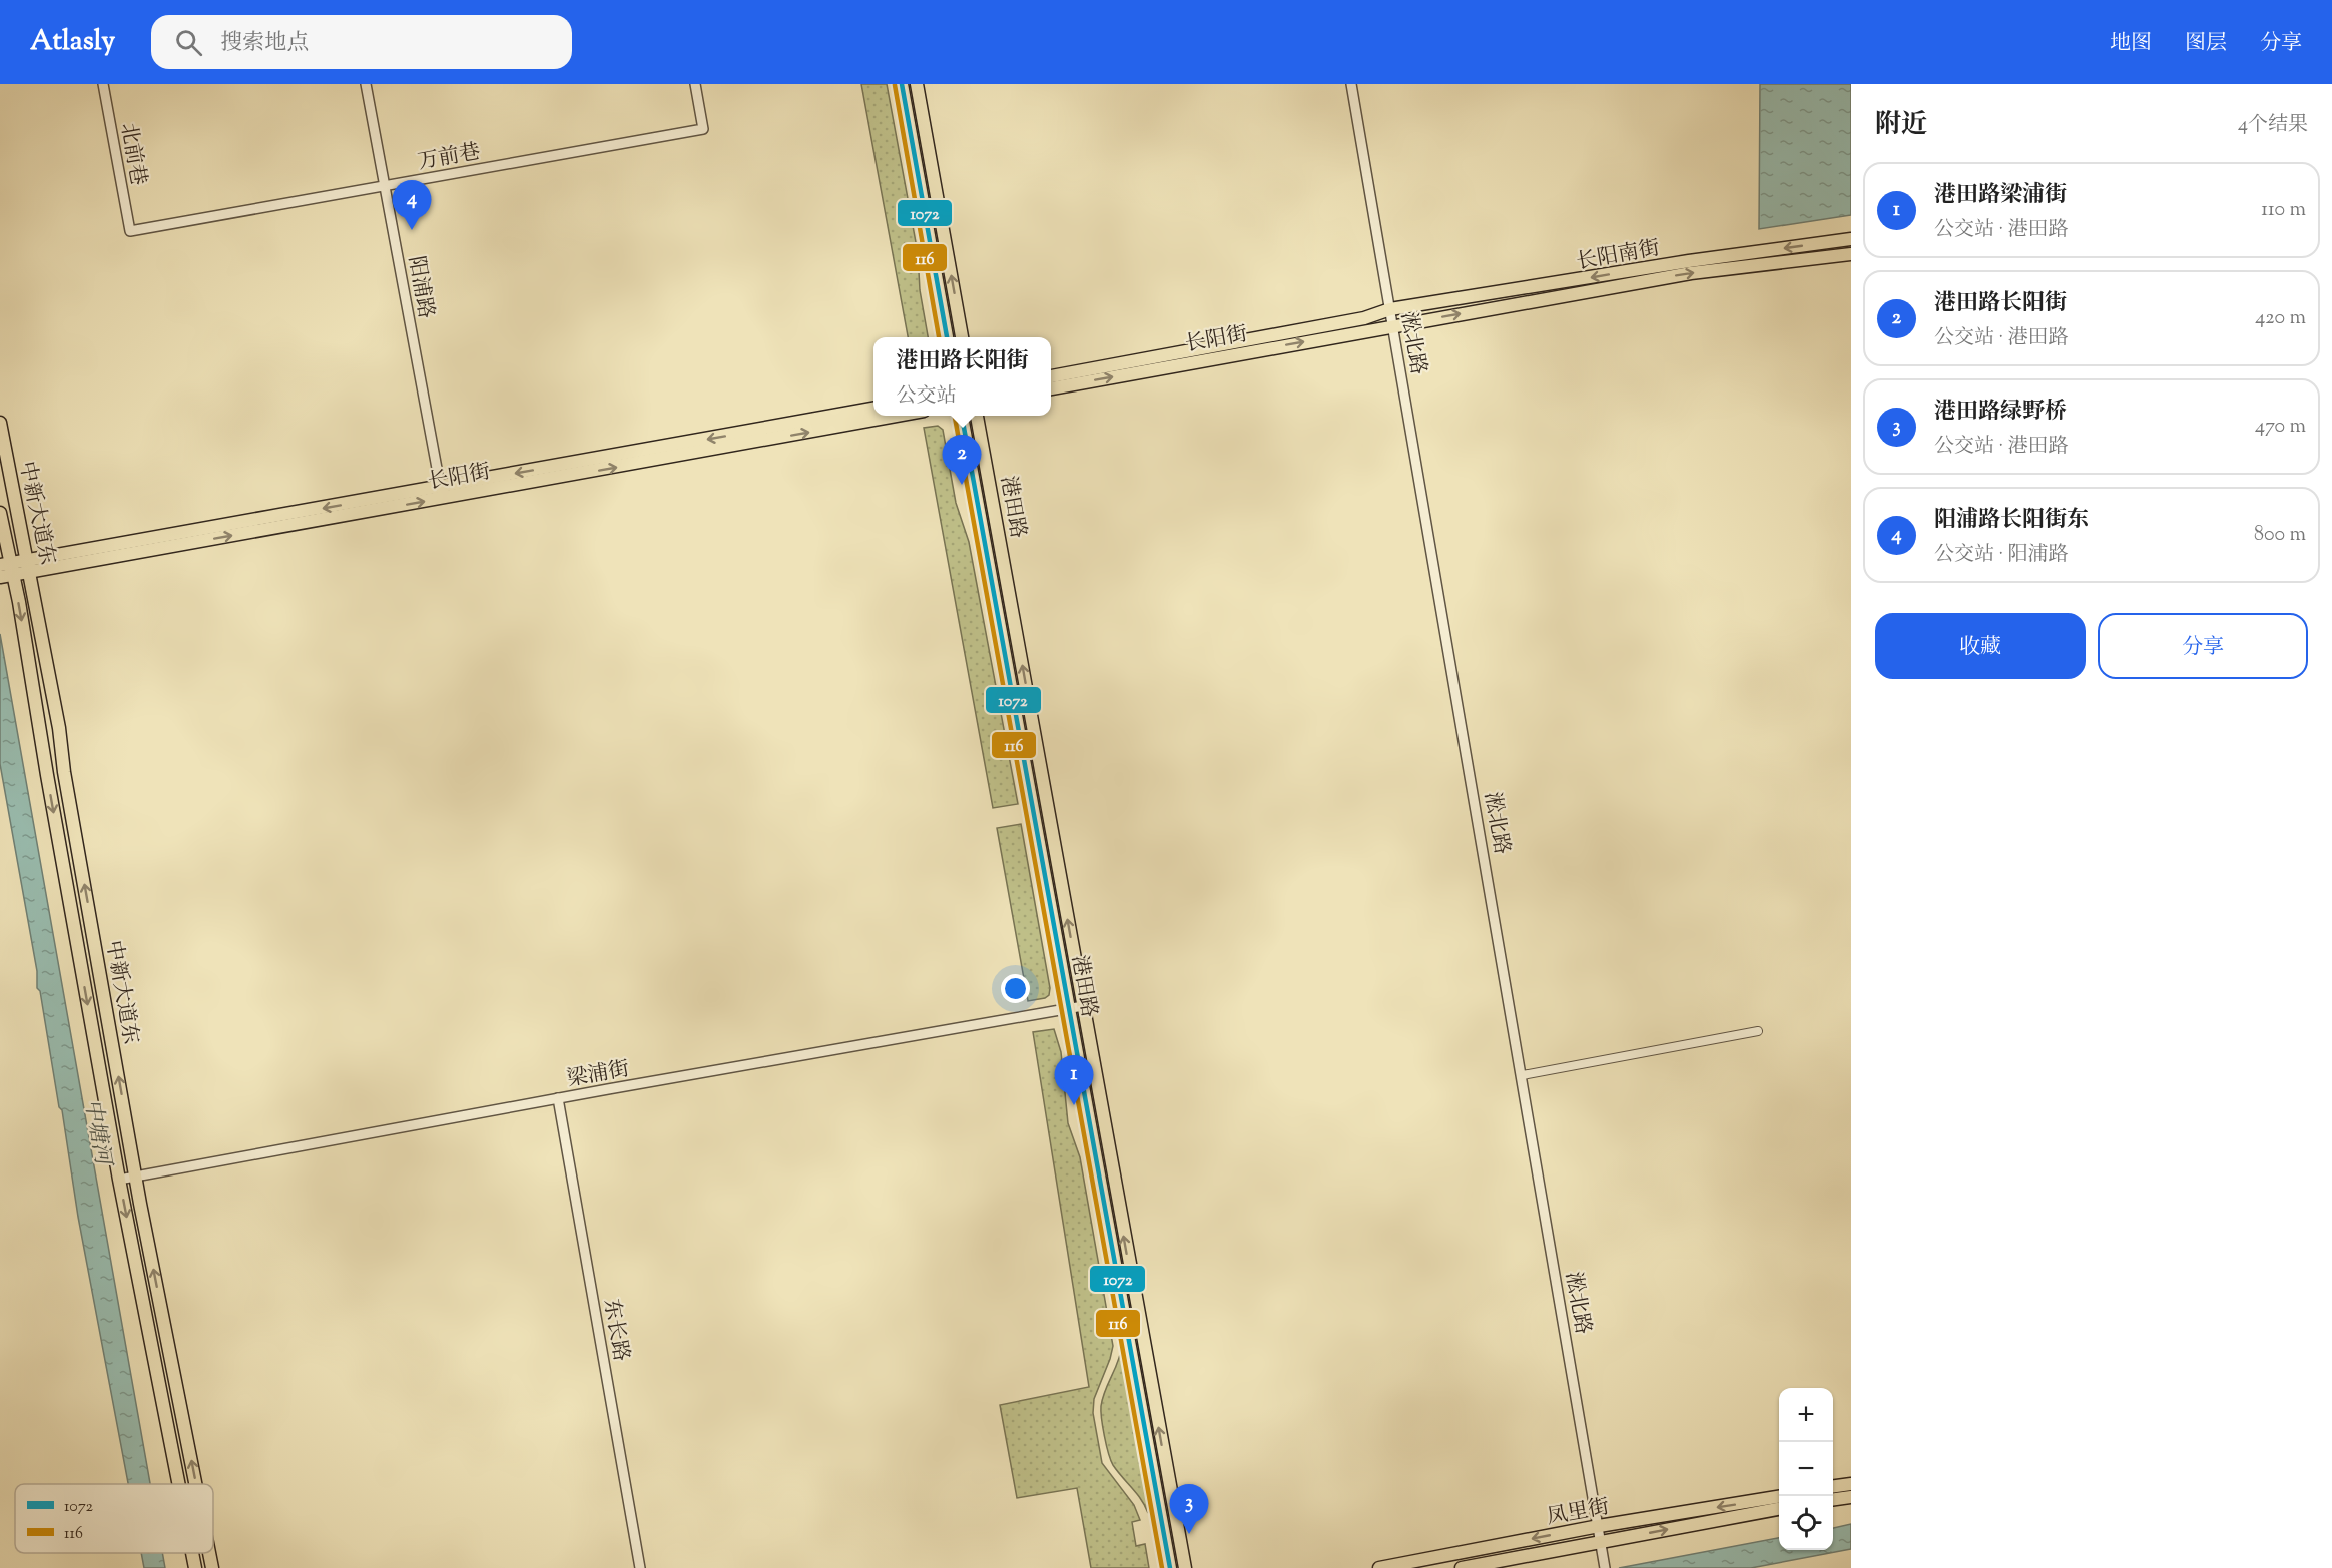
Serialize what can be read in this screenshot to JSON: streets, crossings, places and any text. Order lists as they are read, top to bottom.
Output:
{
  "streets": {
    "main road": [
      "长阳南街",
      "长阳街",
      "港田路",
      "中新大道东",
      "凤里街"
    ],
    "street": [
      "北前巷",
      "万前巷",
      "阳浦路",
      "淞北路",
      "梁浦街",
      "东长路"
    ]
  },
  "crossings": [
    ["北前巷", "万前巷"],
    ["万前巷", "阳浦路"],
    ["长阳南街", "长阳街"],
    ["长阳南街", "淞北路"],
    ["阳浦路", "长阳街"],
    ["长阳街", "淞北路"],
    ["长阳街", "中新大道东"],
    ["淞北路", "凤里街"],
    ["港田路", "梁浦街"],
    ["中新大道东", "梁浦街"],
    ["梁浦街", "东长路"]
  ],
  "water": ["中塘河"],
  "lines": ["transit line 1072", "transit line 116"],
  "legend": ["1072", "116"],
  "page": {
    "header": "Atlasly",
    "search": "搜索地点",
    "nav": ["地图", "图层", "分享"],
    "heading": ["附近", "4个结果"],
    "list": [
      {
        "mark": "1",
        "name": "港田路梁浦街",
        "note": "公交站 · 港田路",
        "value": "110 m"
      },
      {
        "mark": "2",
        "name": "港田路长阳街",
        "note": "公交站 · 港田路",
        "value": "420 m"
      },
      {
        "mark": "3",
        "name": "港田路绿野桥",
        "note": "公交站 · 港田路",
        "value": "470 m"
      },
      {
        "mark": "4",
        "name": "阳浦路长阳街东",
        "note": "公交站 · 阳浦路",
        "value": "800 m"
      }
    ],
    "pins": [
      "4",
      "2",
      "1",
      "3"
    ],
    "popup": ["港田路长阳街", "公交站"],
    "buttons": ["收藏", "分享"],
    "map_buttons": ["+", "−"]
  }
}
